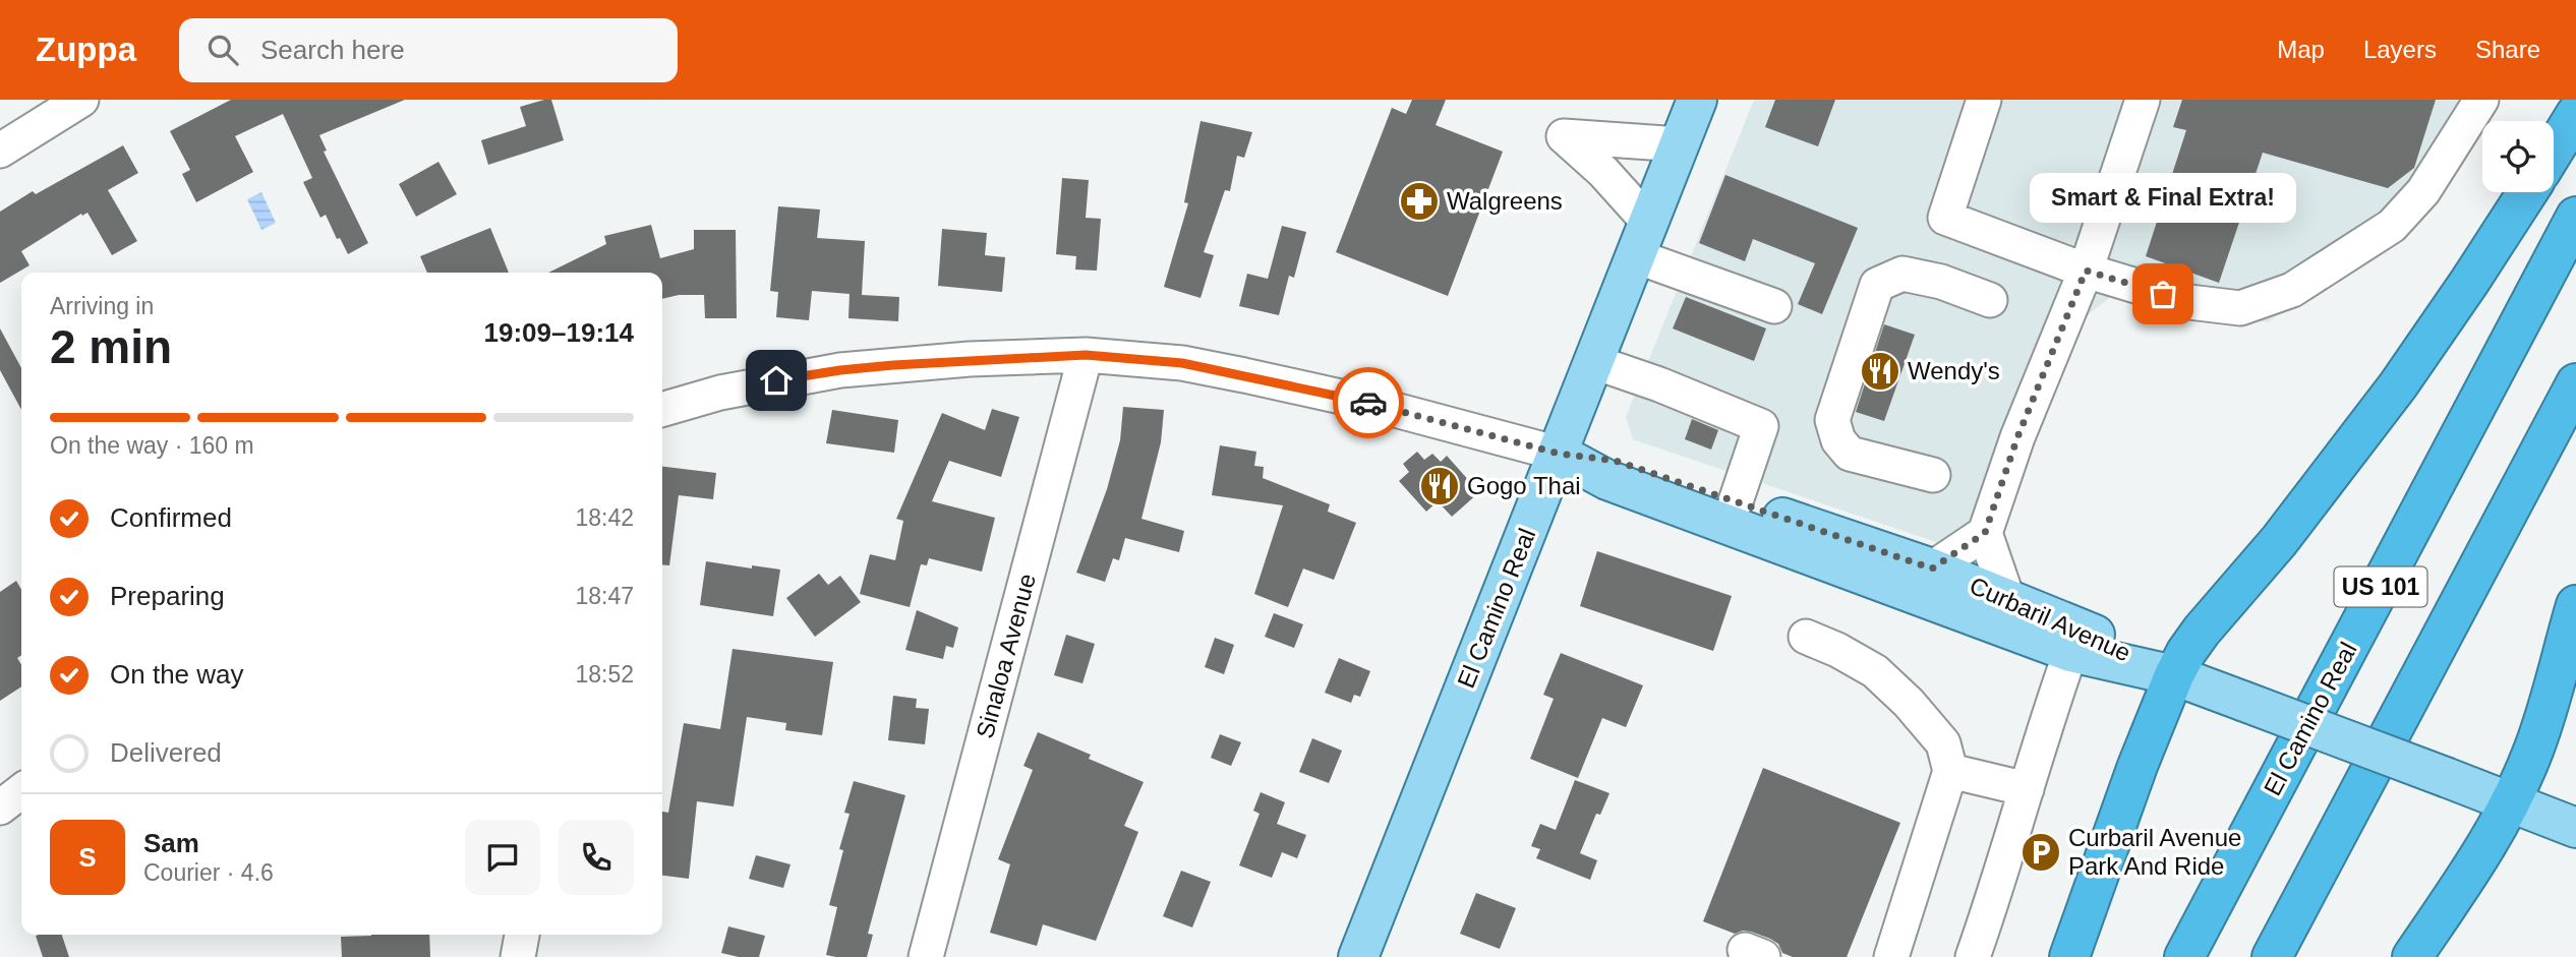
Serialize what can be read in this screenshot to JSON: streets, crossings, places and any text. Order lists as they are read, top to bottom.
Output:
{
  "streets": {
    "highway": ["US 101", "El Camino Real"],
    "main road": ["Curbaril Avenue"],
    "street": ["Sinaloa Avenue"]
  },
  "crossings": [
    ["El Camino Real", "Curbaril Avenue"],
    ["Curbaril Avenue", "Sinaloa Avenue"]
  ],
  "places": {
    "pharmacy": ["Walgreens"],
    "other": ["Smart & Final Extra!"],
    "restaurant": ["Wendy's", "Gogo Thai"],
    "parking": ["Curbaril Avenue Park And Ride"]
  },
  "page": {
    "header": "Zuppa",
    "search": "Search here",
    "nav": ["Map", "Layers", "Share"],
    "bubble": "Smart & Final Extra!",
    "heading": ["2 min", "Arriving in", "19:09–19:14"],
    "panel": ["Sam", "Courier · 4.6"],
    "bar": "On the way · 160 m",
    "list": [
      ["Confirmed", "18:42"],
      ["Preparing", "18:47"],
      ["On the way", "18:52"],
      "Delivered"
    ],
    "round": "S"
  }
}
